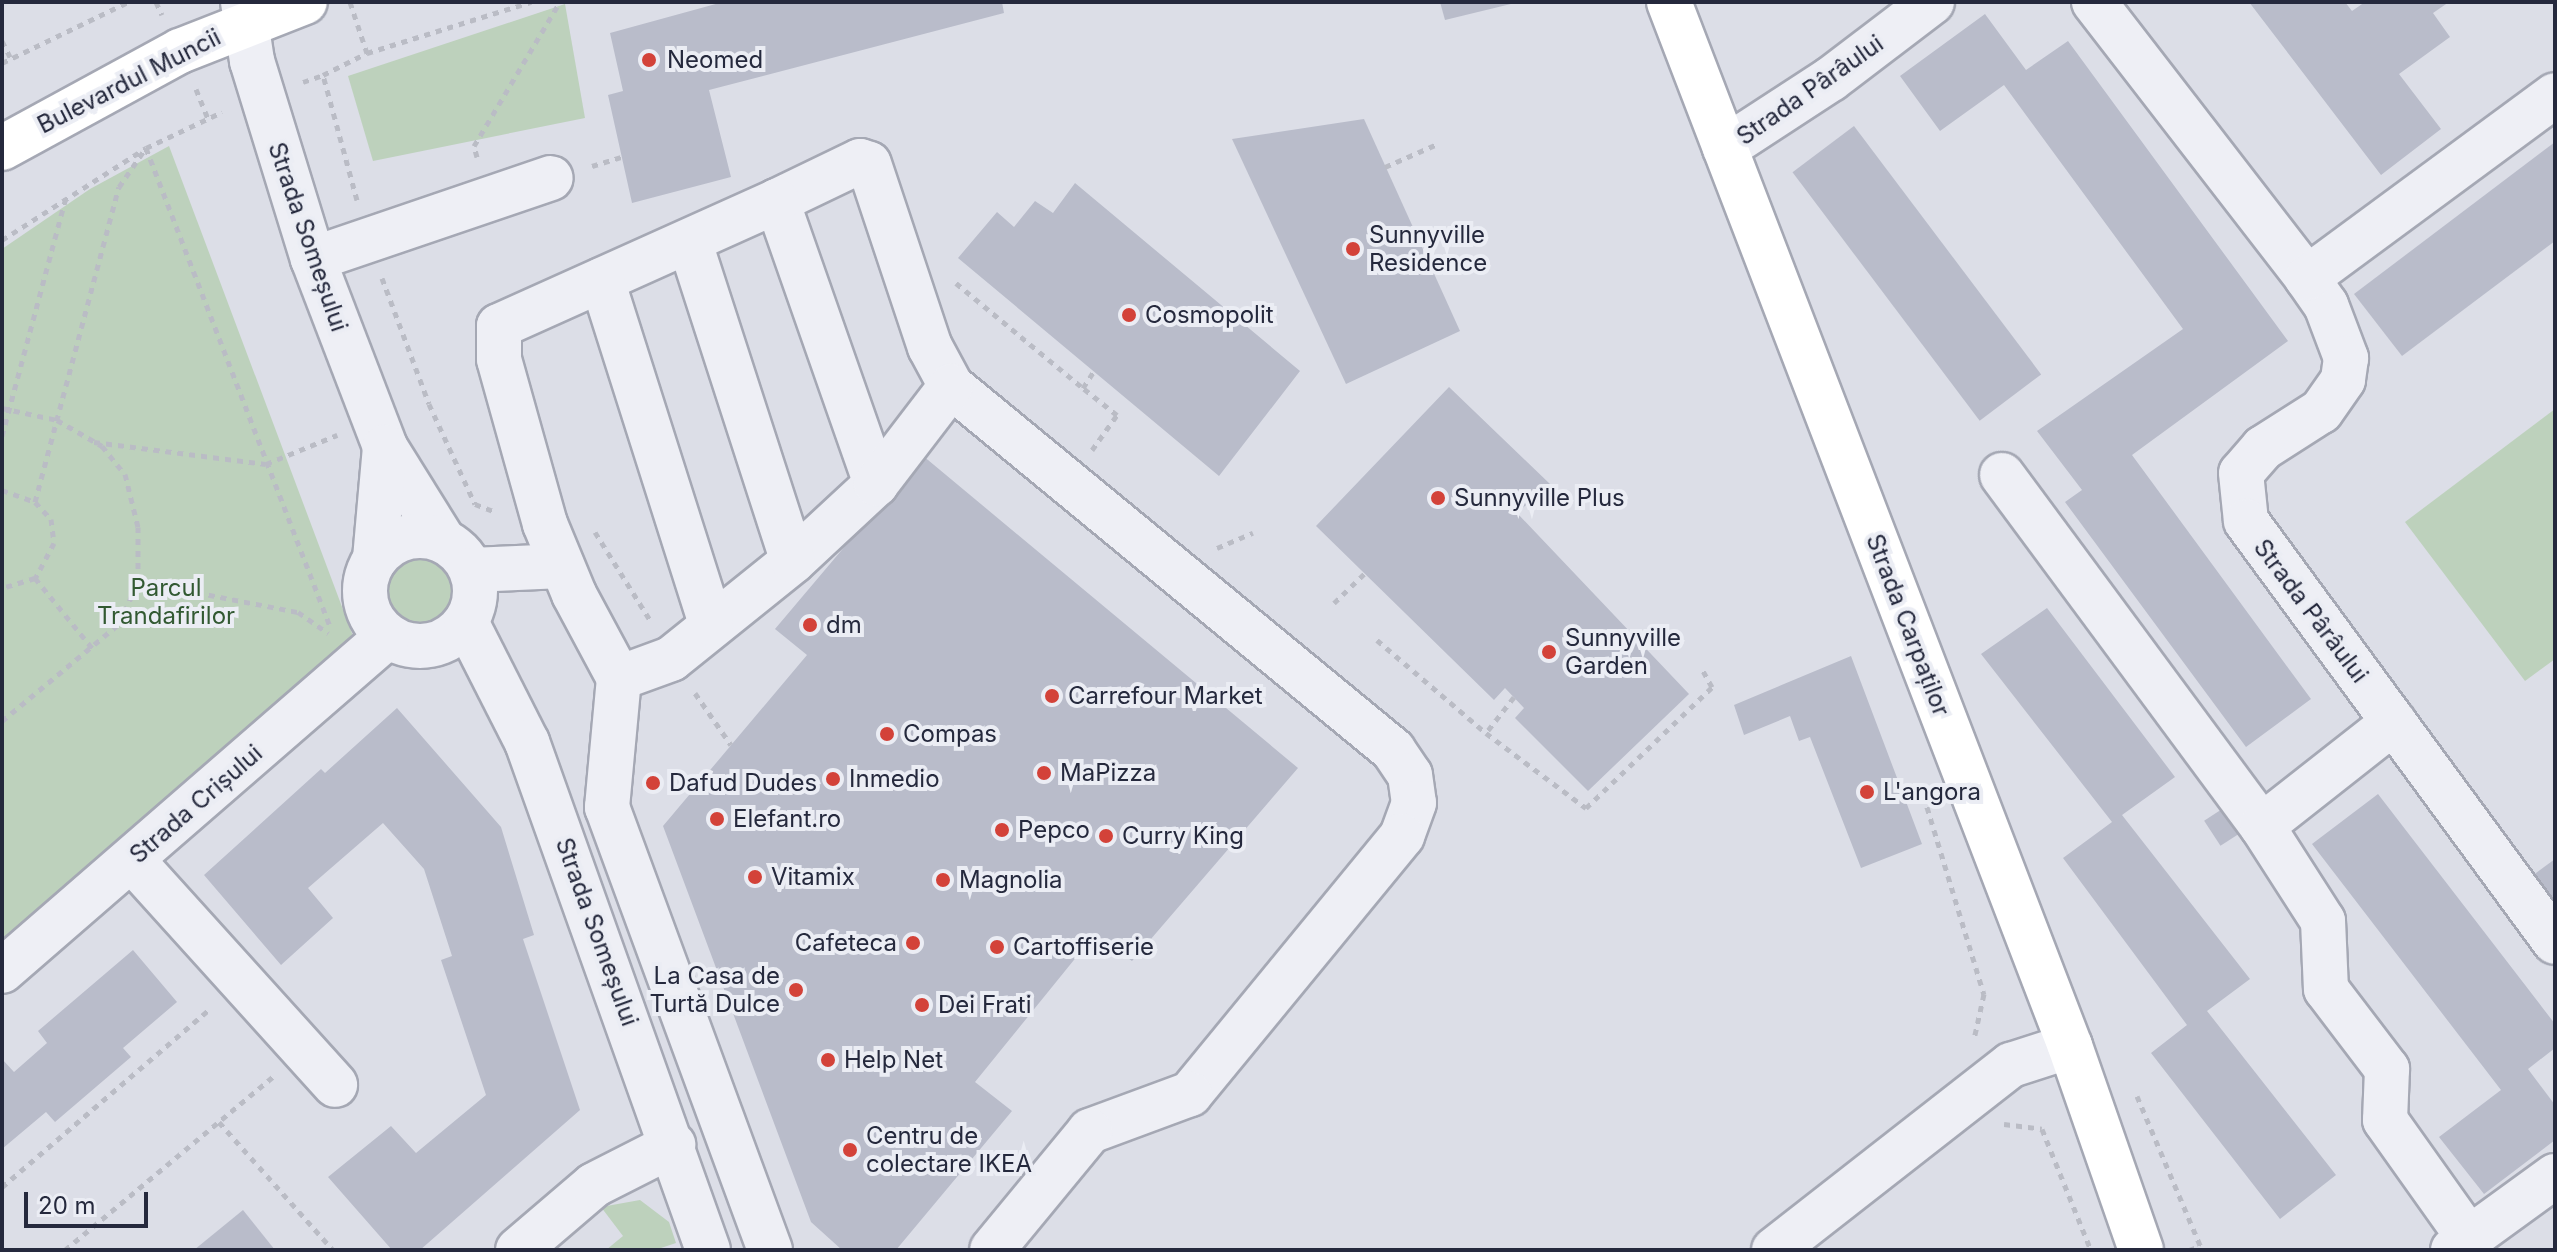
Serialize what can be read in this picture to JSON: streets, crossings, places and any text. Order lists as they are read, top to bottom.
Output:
{
  "streets": {
    "main road": ["Bulevardul Muncii", "Strada Carpaților"],
    "street": ["Strada Pârâului", "Strada Someșului", "Strada Crișului"]
  },
  "crossings": [
    ["Bulevardul Muncii", "Strada Someșului"],
    ["Strada Pârâului", "Strada Carpaților"],
    ["Strada Someșului", "Strada Crișului"]
  ],
  "parks": ["Parcul Trandafirilor"],
  "places": [
    "Neomed",
    "Sunnyville Residence",
    "Cosmopolit",
    "Sunnyville Plus",
    "dm",
    "Sunnyville Garden",
    "Carrefour Market",
    "Compas",
    "MaPizza",
    "Inmedio",
    "Dafud Dudes",
    "L'angora",
    "Elefant.ro",
    "Pepco",
    "Curry King",
    "Vitamix",
    "Magnolia",
    "Cafeteca",
    "Cartoffiserie",
    "La Casa de Turtă Dulce",
    "Dei Frati",
    "Help Net",
    "Centru de colectare IKEA"
  ],
  "scale_bar": "20 m"
}
